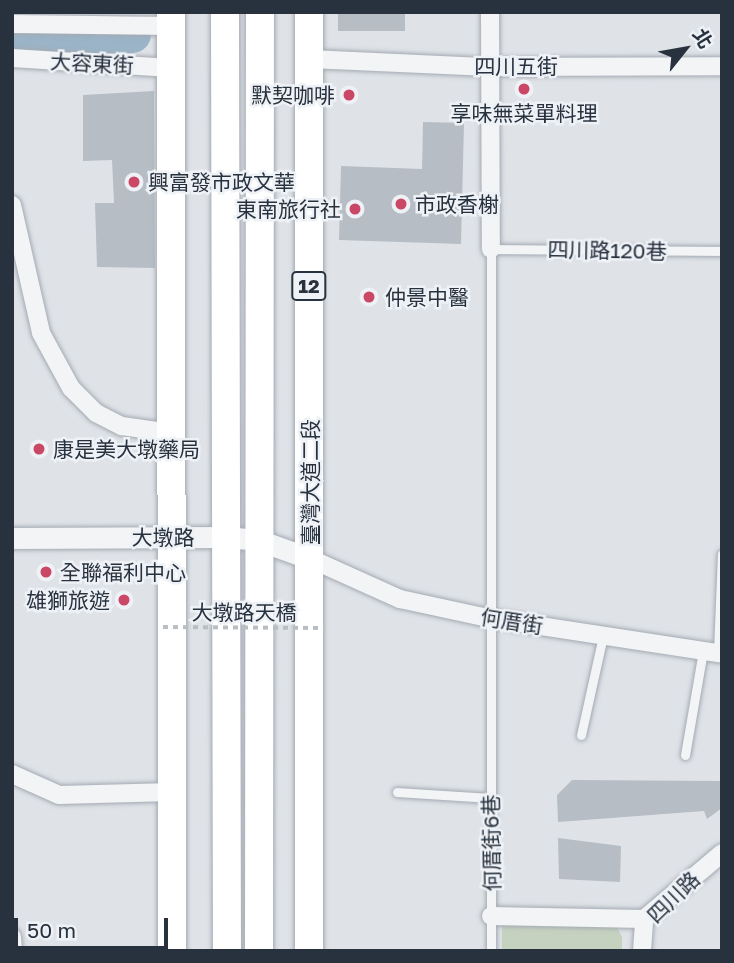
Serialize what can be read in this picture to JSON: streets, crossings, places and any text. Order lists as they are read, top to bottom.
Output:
{
  "streets": {
    "main road": ["12", "臺灣大道二段"],
    "street": [
      "大容東街",
      "四川五街",
      "大墩路",
      "何厝街",
      "何厝街6巷",
      "四川路"
    ],
    "lane": ["四川路120巷"],
    "path": ["大墩路天橋"]
  },
  "crossings": [
    ["四川五街", "臺灣大道二段"],
    ["四川路120巷", "何厝街6巷"],
    ["12", "大墩路"],
    ["臺灣大道二段", "大墩路"],
    ["臺灣大道二段", "何厝街"],
    ["大墩路", "何厝街"],
    ["何厝街", "何厝街6巷"],
    ["何厝街6巷", "四川路"]
  ],
  "places": [
    "享味無菜單料理",
    "默契咖啡",
    "興富發市政文華",
    "市政香榭",
    "東南旅行社",
    "仲景中醫",
    "康是美大墩藥局",
    "全聯福利中心",
    "雄獅旅遊"
  ],
  "scale_bar": "50 m",
  "north": "top right"
}
